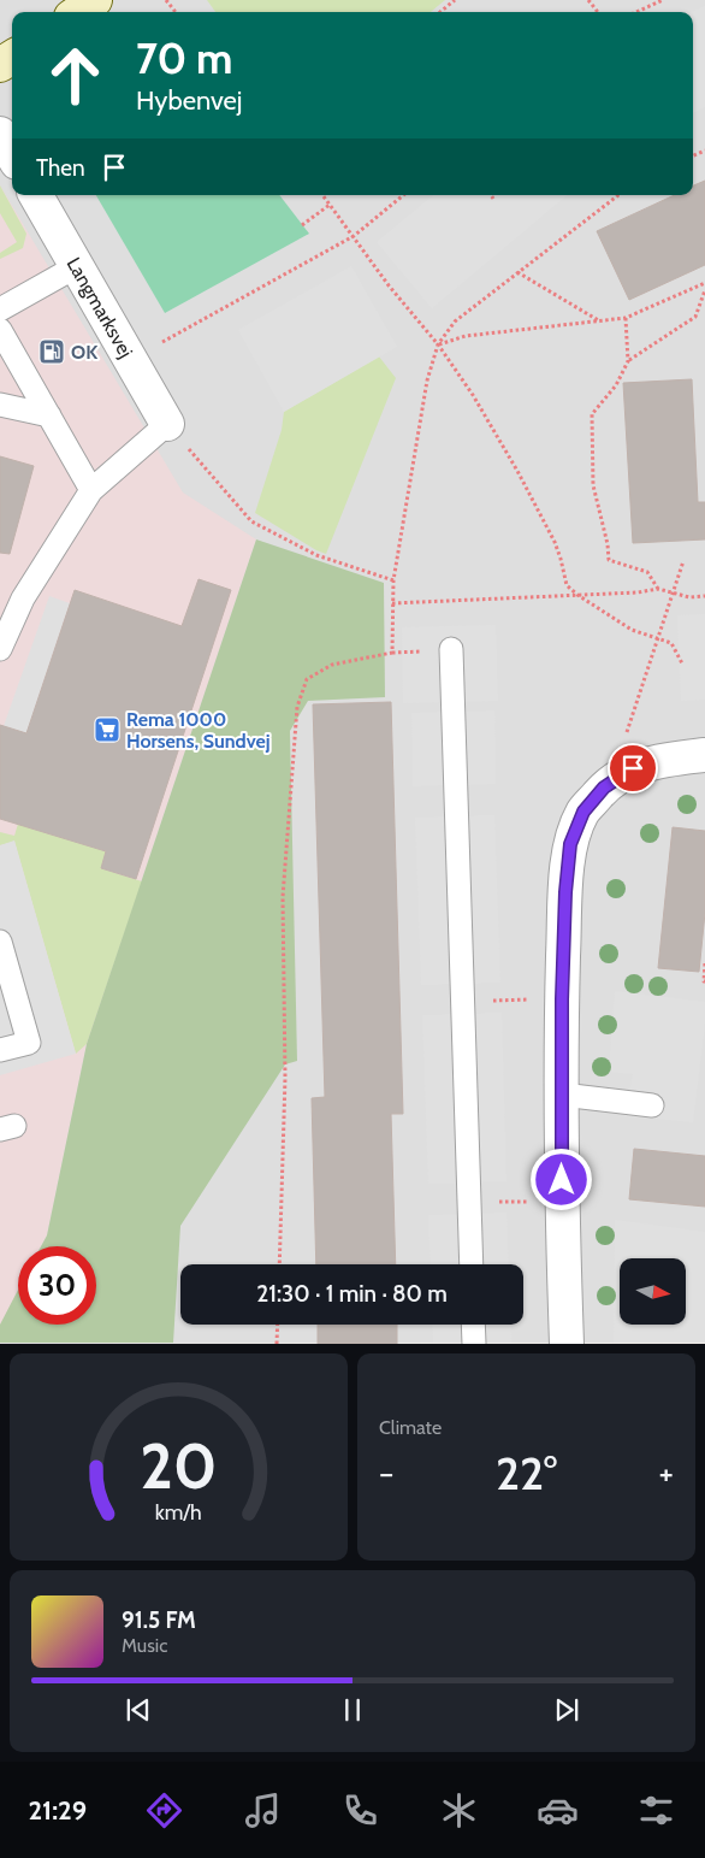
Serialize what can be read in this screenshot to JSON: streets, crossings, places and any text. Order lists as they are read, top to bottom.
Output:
{
  "streets": {
    "street": ["Langmarksvej"]
  },
  "places": {
    "fuel station": ["OK"],
    "supermarket": ["Rema 1000 Horsens, Sundvej"]
  },
  "north": "right",
  "page": {
    "turn": ["70 m", "Hybenvej"],
    "then": "Then",
    "limit": "30",
    "trip": "21:30 · 1 min · 80 m",
    "tile": "Climate",
    "heat": ["−", "22°", "+"],
    "song": ["91.5 FM", "Music"],
    "tabs": "21:29",
    "gauge": ["20", "km/h"]
  }
}
